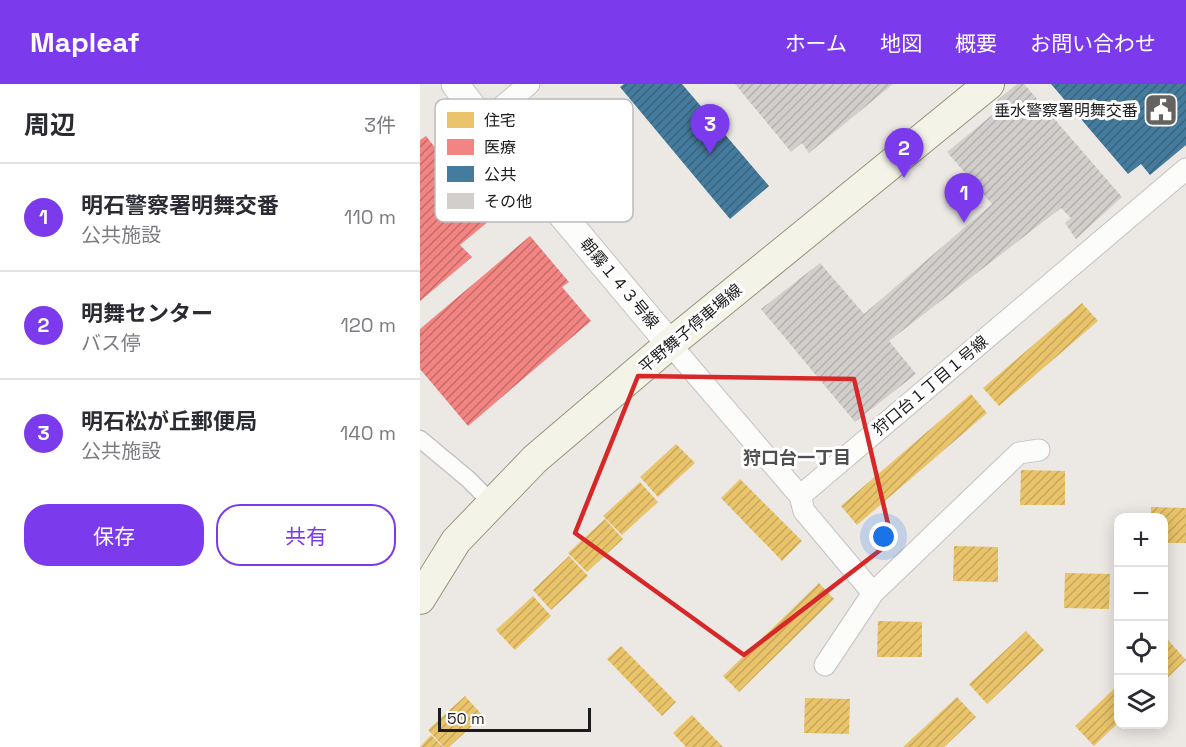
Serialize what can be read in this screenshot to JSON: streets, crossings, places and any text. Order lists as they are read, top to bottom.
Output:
{
  "streets": {
    "main road": ["平野舞子停車場線"],
    "street": ["朝霧１４３号線", "狩口台１丁目１号線"]
  },
  "crossings": [
    ["朝霧１４３号線", "平野舞子停車場線"]
  ],
  "districts": ["狩口台一丁目"],
  "places": {
    "public building": ["垂水警察署明舞交番"]
  },
  "legend": [
    "住宅",
    "医療",
    "公共",
    "その他"
  ],
  "scale_bar": "50 m",
  "page": {
    "header": "Mapleaf",
    "nav": [
      "ホーム",
      "地図",
      "概要",
      "お問い合わせ"
    ],
    "heading": ["周辺", "3件"],
    "pins": ["3", "2", "1"],
    "list": [
      {
        "mark": "1",
        "name": "明石警察署明舞交番",
        "note": "公共施設",
        "value": "110 m"
      },
      {
        "mark": "2",
        "name": "明舞センター",
        "note": "バス停",
        "value": "120 m"
      },
      {
        "mark": "3",
        "name": "明石松が丘郵便局",
        "note": "公共施設",
        "value": "140 m"
      }
    ],
    "buttons": ["保存", "共有"],
    "map_buttons": ["+", "−"],
    "scale": "50 m"
  }
}
